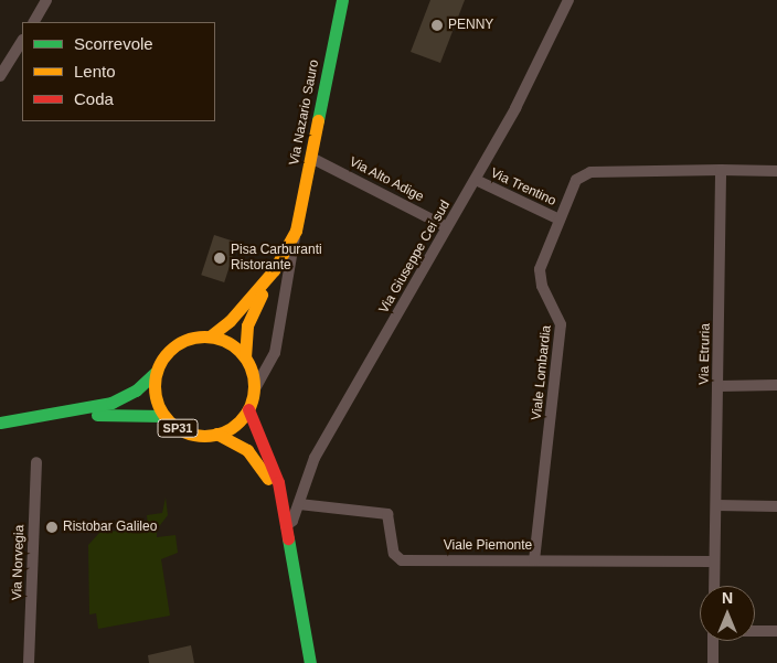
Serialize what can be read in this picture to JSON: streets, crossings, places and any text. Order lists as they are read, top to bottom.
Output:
{
  "streets": {
    "main road": ["Via Nazario Sauro", "SP31"],
    "street": [
      "Via Alto Adige",
      "Via Trentino",
      "Via Giuseppe Cei sud",
      "Via Etruria",
      "Viale Lombardia",
      "Viale Piemonte",
      "Via Norvegia"
    ]
  },
  "crossings": [
    ["Via Nazario Sauro", "Via Alto Adige"],
    ["Via Nazario Sauro", "SP31"],
    ["Via Alto Adige", "Via Giuseppe Cei sud"],
    ["Via Trentino", "Via Giuseppe Cei sud"],
    ["Via Trentino", "Viale Lombardia"],
    ["Via Giuseppe Cei sud", "Viale Piemonte"],
    ["Via Etruria", "Viale Lombardia"],
    ["Via Etruria", "Viale Piemonte"],
    ["Viale Lombardia", "Viale Piemonte"]
  ],
  "places": ["PENNY", "Pisa Carburanti Ristorante", "Ristobar Galileo"],
  "legend": ["Scorrevole", "Lento", "Coda"],
  "north": "top"
}
